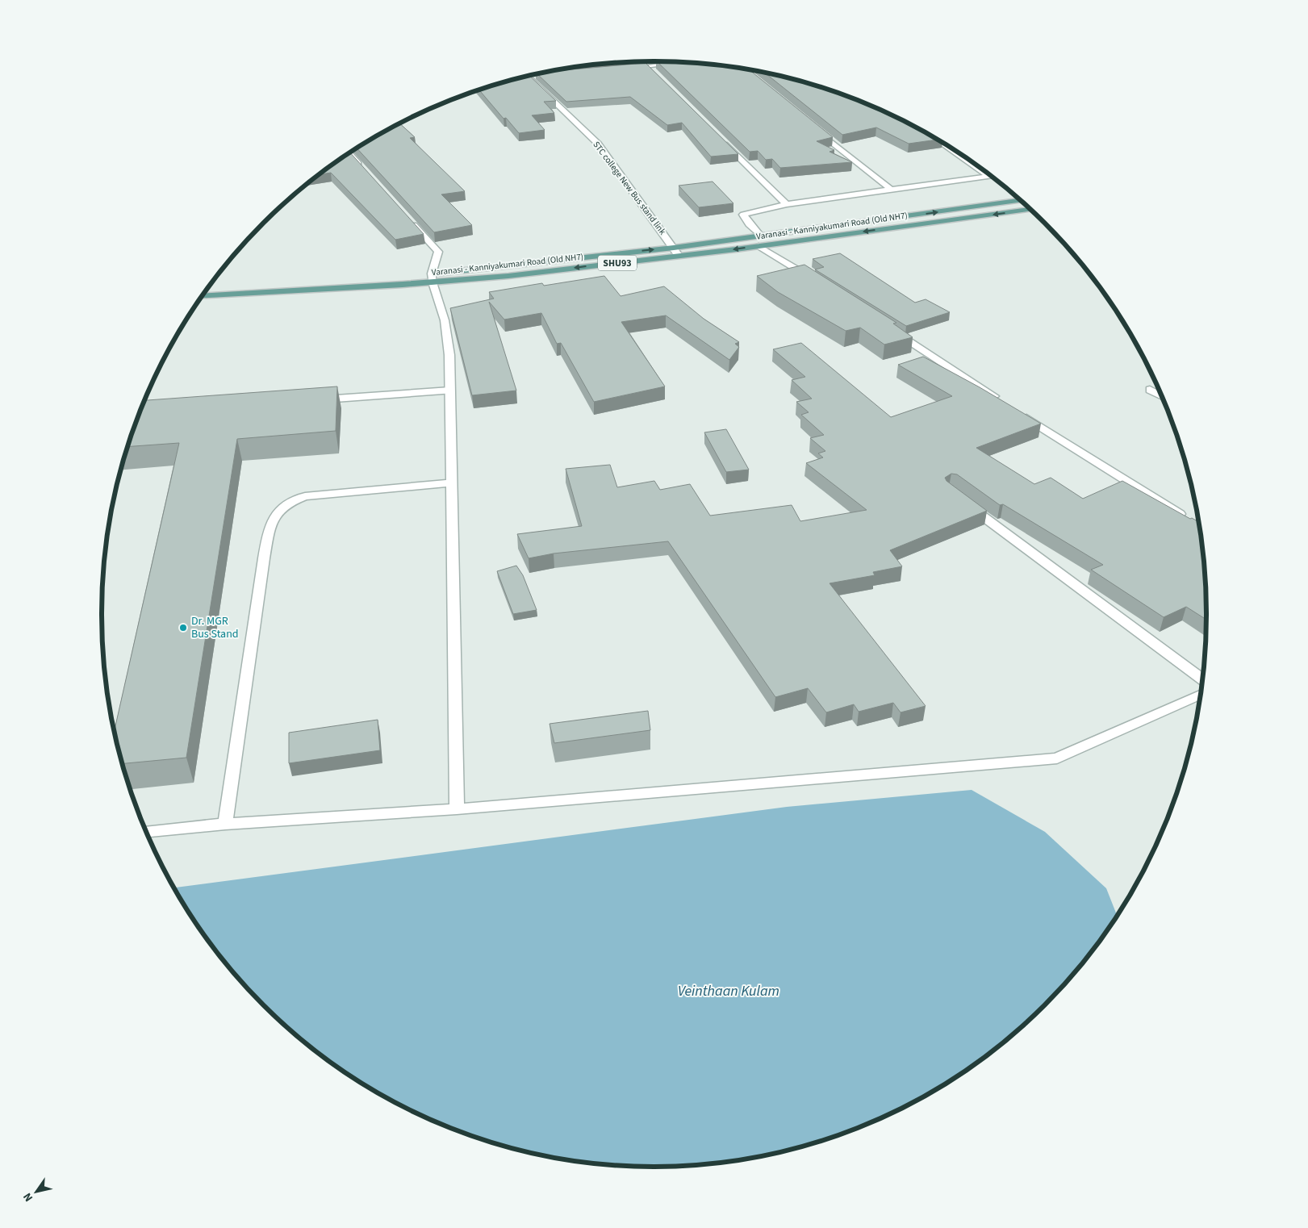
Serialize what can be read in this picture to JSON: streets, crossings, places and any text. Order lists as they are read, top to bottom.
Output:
{
  "streets": {
    "main road": ["Varanasi - Kanniyakumari Road (Old NH7)", "SHU93"],
    "street": ["STC college New Bus stand link"]
  },
  "crossings": [
    ["STC college New Bus stand link", "Varanasi - Kanniyakumari Road (Old NH7)"]
  ],
  "water": ["Veinthaan Kulam"],
  "places": ["Dr. MGR Bus Stand"],
  "north": "bottom left"
}
